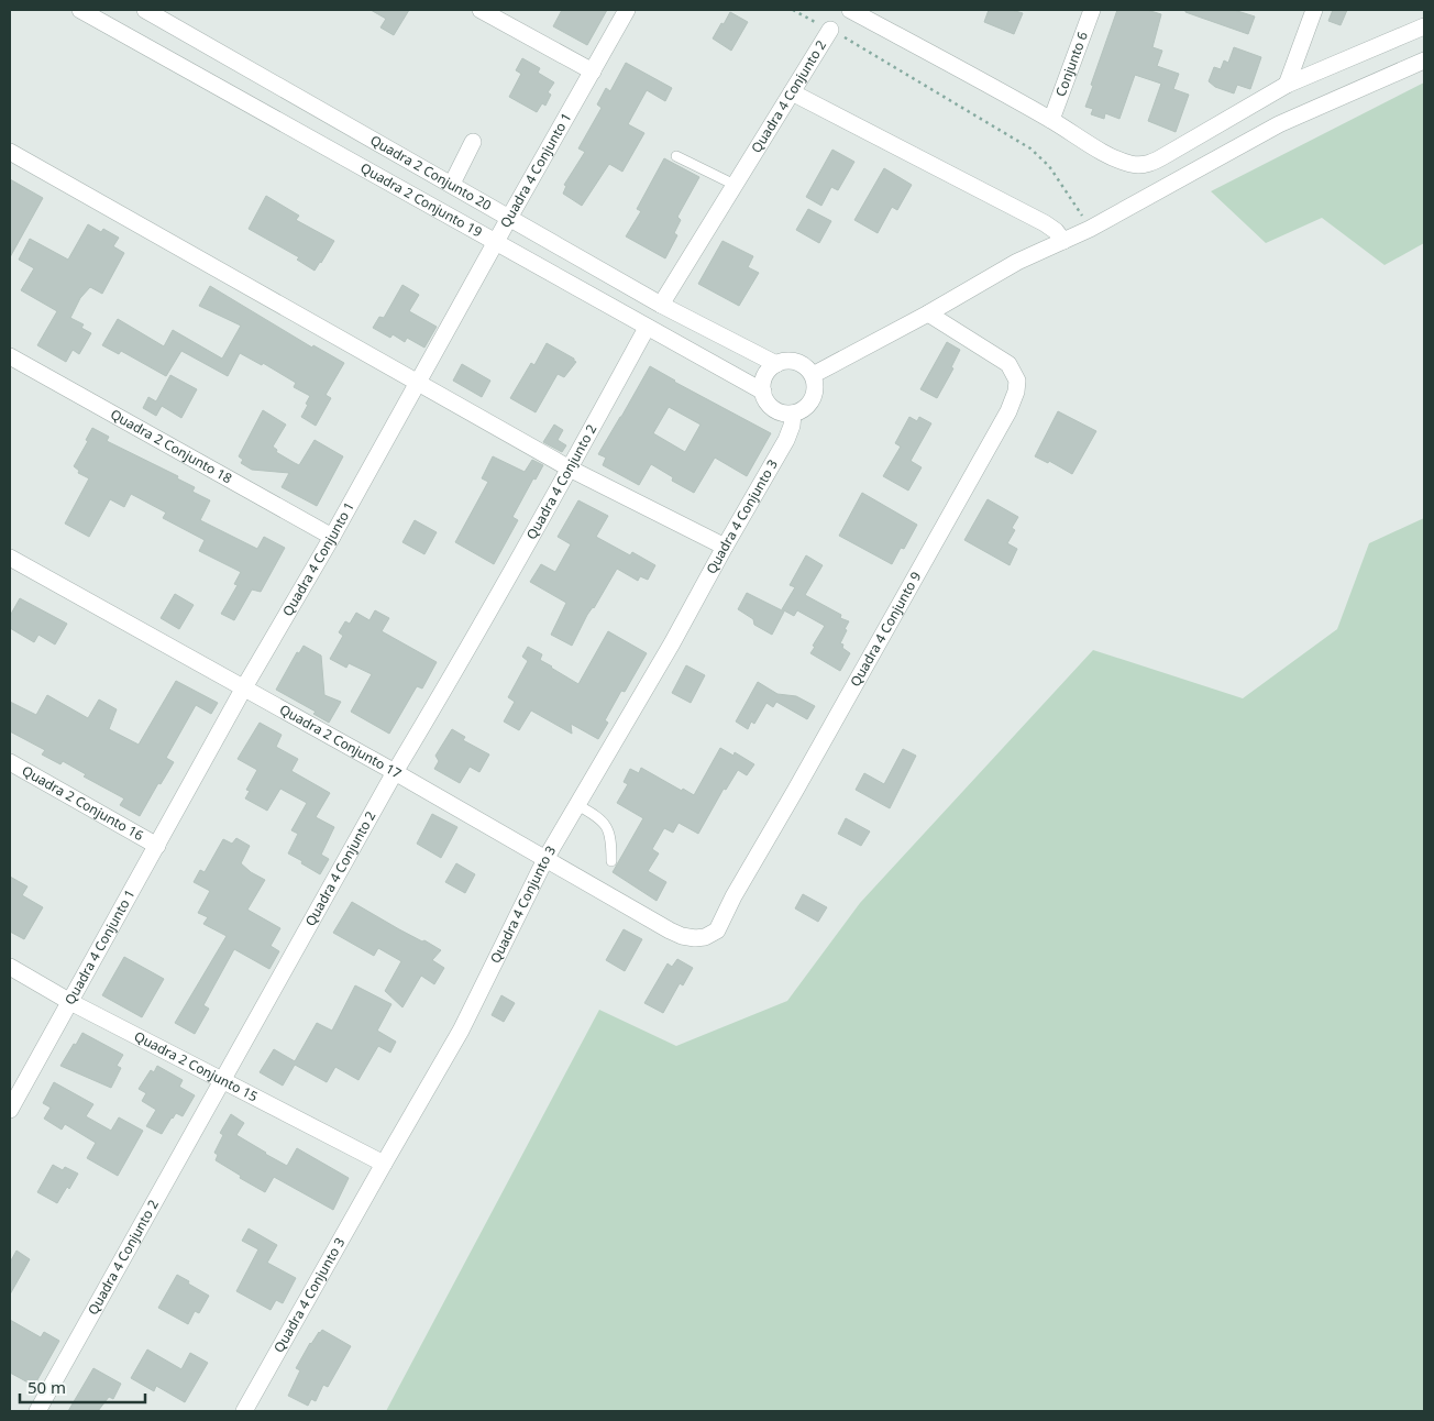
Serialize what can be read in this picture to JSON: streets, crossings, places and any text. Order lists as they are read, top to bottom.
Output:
{
  "streets": {
    "street": [
      "Conjunto 6",
      "Quadra 4 Conjunto 2",
      "Quadra 4 Conjunto 1",
      "Quadra 2 Conjunto 20",
      "Quadra 2 Conjunto 19",
      "Quadra 2 Conjunto 18",
      "Quadra 4 Conjunto 3",
      "Quadra 4 Conjunto 9",
      "Quadra 2 Conjunto 17",
      "Quadra 2 Conjunto 16",
      "Quadra 2 Conjunto 15"
    ]
  },
  "crossings": [
    ["Quadra 4 Conjunto 2", "Quadra 2 Conjunto 20"],
    ["Quadra 4 Conjunto 2", "Quadra 2 Conjunto 19"],
    ["Quadra 4 Conjunto 2", "Quadra 2 Conjunto 17"],
    ["Quadra 4 Conjunto 2", "Quadra 2 Conjunto 15"],
    ["Quadra 4 Conjunto 1", "Quadra 2 Conjunto 20"],
    ["Quadra 4 Conjunto 1", "Quadra 2 Conjunto 19"],
    ["Quadra 4 Conjunto 1", "Quadra 2 Conjunto 18"],
    ["Quadra 4 Conjunto 1", "Quadra 2 Conjunto 17"],
    ["Quadra 4 Conjunto 1", "Quadra 2 Conjunto 16"],
    ["Quadra 4 Conjunto 1", "Quadra 2 Conjunto 15"],
    ["Quadra 2 Conjunto 20", "Quadra 2 Conjunto 19"],
    ["Quadra 2 Conjunto 20", "Quadra 4 Conjunto 3"],
    ["Quadra 2 Conjunto 19", "Quadra 4 Conjunto 3"],
    ["Quadra 4 Conjunto 3", "Quadra 2 Conjunto 17"],
    ["Quadra 4 Conjunto 3", "Quadra 2 Conjunto 15"],
    ["Quadra 4 Conjunto 9", "Quadra 2 Conjunto 17"]
  ],
  "scale_bar": "50 m"
}
